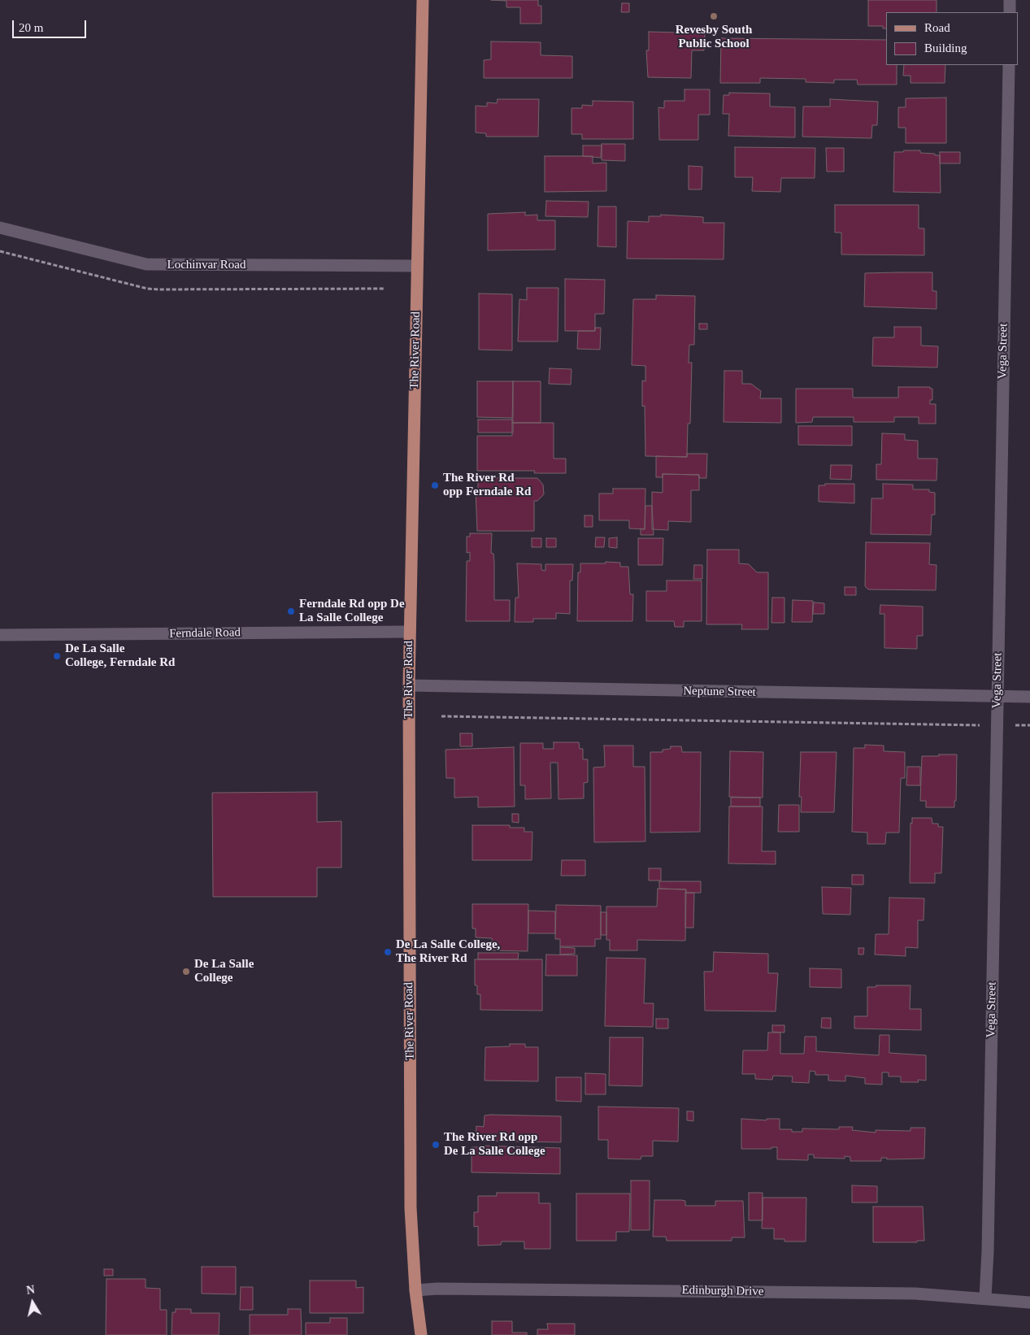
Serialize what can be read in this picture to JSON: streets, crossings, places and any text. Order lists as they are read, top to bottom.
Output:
{
  "streets": {
    "main road": ["The River Road"],
    "street": [
      "Lochinvar Road",
      "Vega Street",
      "Ferndale Road",
      "Neptune Street",
      "Edinburgh Drive"
    ]
  },
  "crossings": [
    ["Lochinvar Road", "The River Road"],
    ["The River Road", "Ferndale Road"],
    ["The River Road", "Neptune Street"],
    ["The River Road", "Edinburgh Drive"],
    ["Vega Street", "Neptune Street"],
    ["Vega Street", "Edinburgh Drive"]
  ],
  "places": [
    "Revesby South Public School",
    "The River Rd opp Ferndale Rd",
    "Ferndale Rd opp De La Salle College",
    "De La Salle College, Ferndale Rd",
    "De La Salle College, The River Rd",
    "De La Salle College",
    "The River Rd opp De La Salle College"
  ],
  "legend": ["Road", "Building"],
  "scale_bar": "20 m",
  "north": "top"
}
